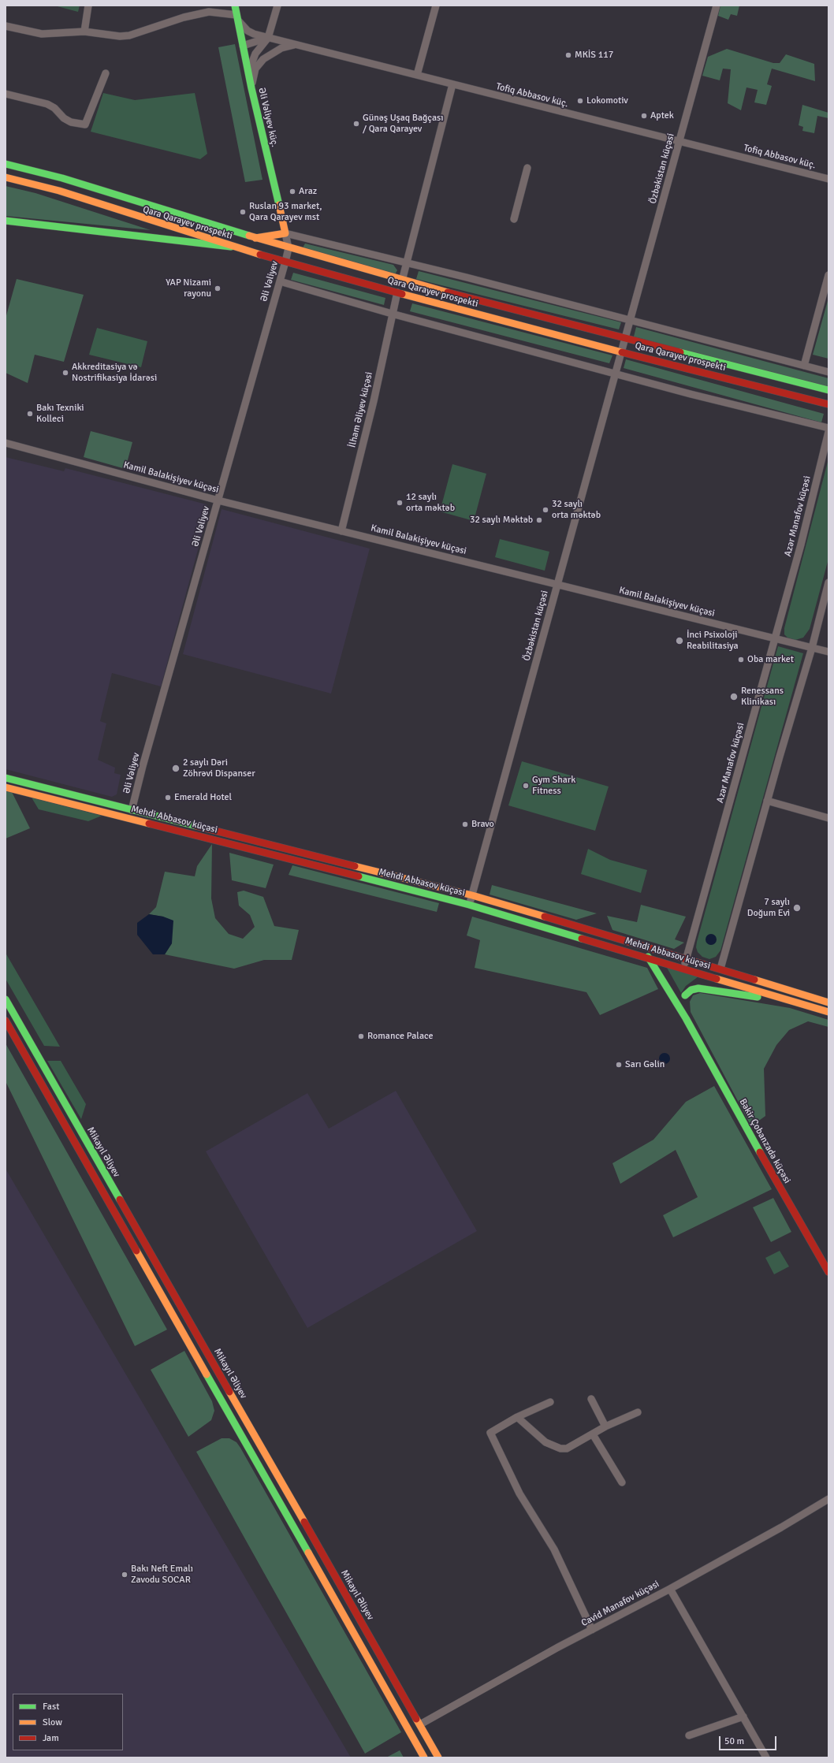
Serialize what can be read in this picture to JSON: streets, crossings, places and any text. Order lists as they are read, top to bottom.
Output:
{
  "streets": {
    "main road": [
      "Əli Vəliyev küç.",
      "Qara Qarayev prospekti",
      "Mehdi Abbasov küçəsi",
      "Bəkir Çobanzadə küçəsi",
      "Mikayıl Əliyev"
    ],
    "street": [
      "Tofiq Abbasov küç.",
      "Özbəkistan küçəsi",
      "Əli Vəliyev",
      "İlham Əliyev küçəsi",
      "Kamil Balakişiyev küçəsi",
      "Azər Manafov küçəsi",
      "Cavid Manafov küçəsi"
    ]
  },
  "crossings": [
    ["Tofiq Abbasov küç.", "Əli Vəliyev küç."],
    ["Tofiq Abbasov küç.", "Özbəkistan küçəsi"],
    ["Özbəkistan küçəsi", "Qara Qarayev prospekti"],
    ["Özbəkistan küçəsi", "Kamil Balakişiyev küçəsi"],
    ["Özbəkistan küçəsi", "Mehdi Abbasov küçəsi"],
    ["Qara Qarayev prospekti", "Əli Vəliyev"],
    ["Qara Qarayev prospekti", "İlham Əliyev küçəsi"],
    ["Əli Vəliyev", "Kamil Balakişiyev küçəsi"],
    ["Əli Vəliyev", "Mehdi Abbasov küçəsi"],
    ["İlham Əliyev küçəsi", "Kamil Balakişiyev küçəsi"],
    ["Kamil Balakişiyev küçəsi", "Azər Manafov küçəsi"],
    ["Azər Manafov küçəsi", "Mehdi Abbasov küçəsi"],
    ["Mikayıl Əliyev", "Cavid Manafov küçəsi"]
  ],
  "places": [
    "MKİS 117",
    "Lokomotiv",
    "Aptek",
    "Günəş Uşaq Bağçası / Qara Qarayev",
    "Araz",
    "Ruslan 93 market, Qara Qarayev mst",
    "YAP Nizami rayonu",
    "Akkreditasiya və Nostrifikasiya İdarəsi",
    "Bakı Texniki Kolleci",
    "12 saylı orta məktəb",
    "32 saylı orta məktəb",
    "32 saylı Məktəb",
    "İnci Psixoloji Reabilitasiya",
    "Oba market",
    "Renessans Klinikası",
    "2 saylı Dəri Zöhrəvi Dispanser",
    "Gym Shark Fitness",
    "Emerald Hotel",
    "Bravo",
    "7 saylı Doğum Evi",
    "Romance Palace",
    "Sarı Gəlin",
    "Bakı Neft Emalı Zavodu SOCAR"
  ],
  "legend": ["Fast", "Slow", "Jam"],
  "scale_bar": "50 m"
}
